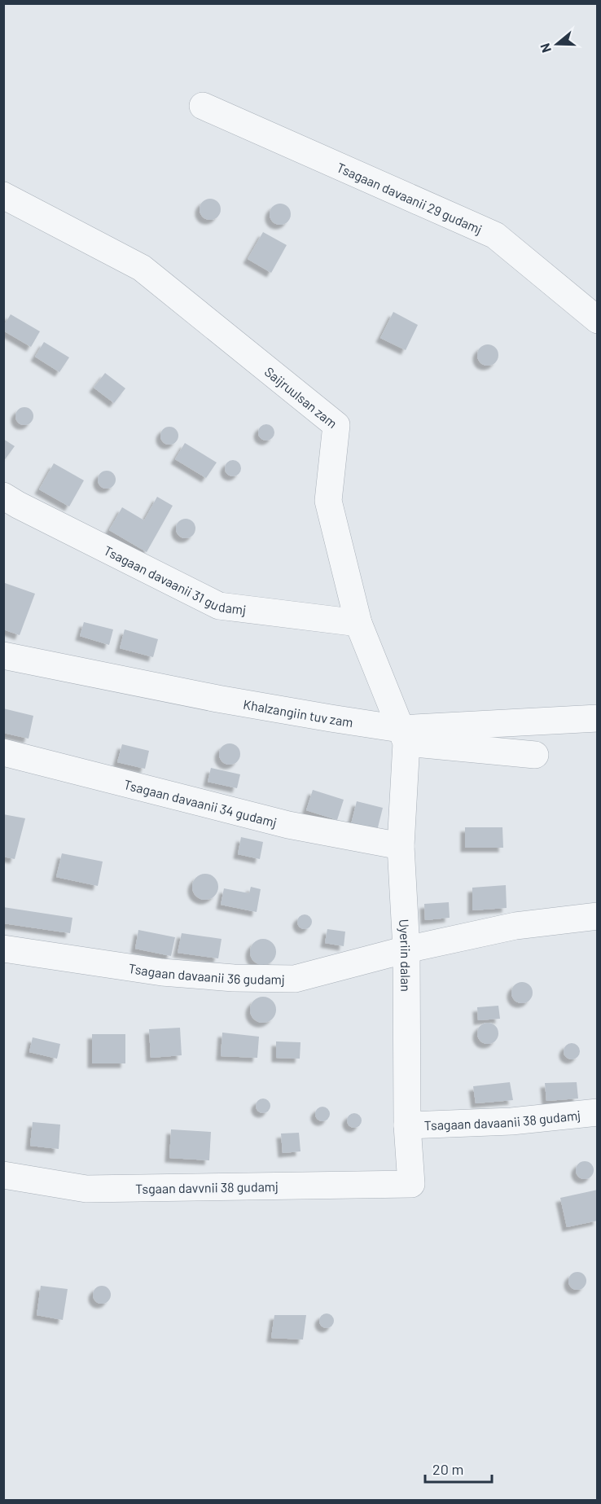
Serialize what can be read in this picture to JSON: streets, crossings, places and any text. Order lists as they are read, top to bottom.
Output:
{
  "streets": {
    "street": [
      "Tsagaan davaanii 29 gudamj",
      "Saijruulsan zam",
      "Tsagaan davaanii 31 gudamj",
      "Khalzangiin tuv zam",
      "Tsagaan davaanii 34 gudamj",
      "Uyeriin dalan",
      "Tsagaan davaanii 36 gudamj",
      "Tsagaan davaanii 38 gudamj",
      "Tsgaan davvnii 38 gudamj"
    ]
  },
  "crossings": [
    ["Saijruulsan zam", "Tsagaan davaanii 31 gudamj"],
    ["Saijruulsan zam", "Khalzangiin tuv zam"],
    ["Saijruulsan zam", "Uyeriin dalan"],
    ["Khalzangiin tuv zam", "Uyeriin dalan"],
    ["Tsagaan davaanii 34 gudamj", "Uyeriin dalan"],
    ["Uyeriin dalan", "Tsagaan davaanii 36 gudamj"],
    ["Uyeriin dalan", "Tsagaan davaanii 38 gudamj"],
    ["Uyeriin dalan", "Tsgaan davvnii 38 gudamj"]
  ],
  "scale_bar": "20 m",
  "north": "left"
}
